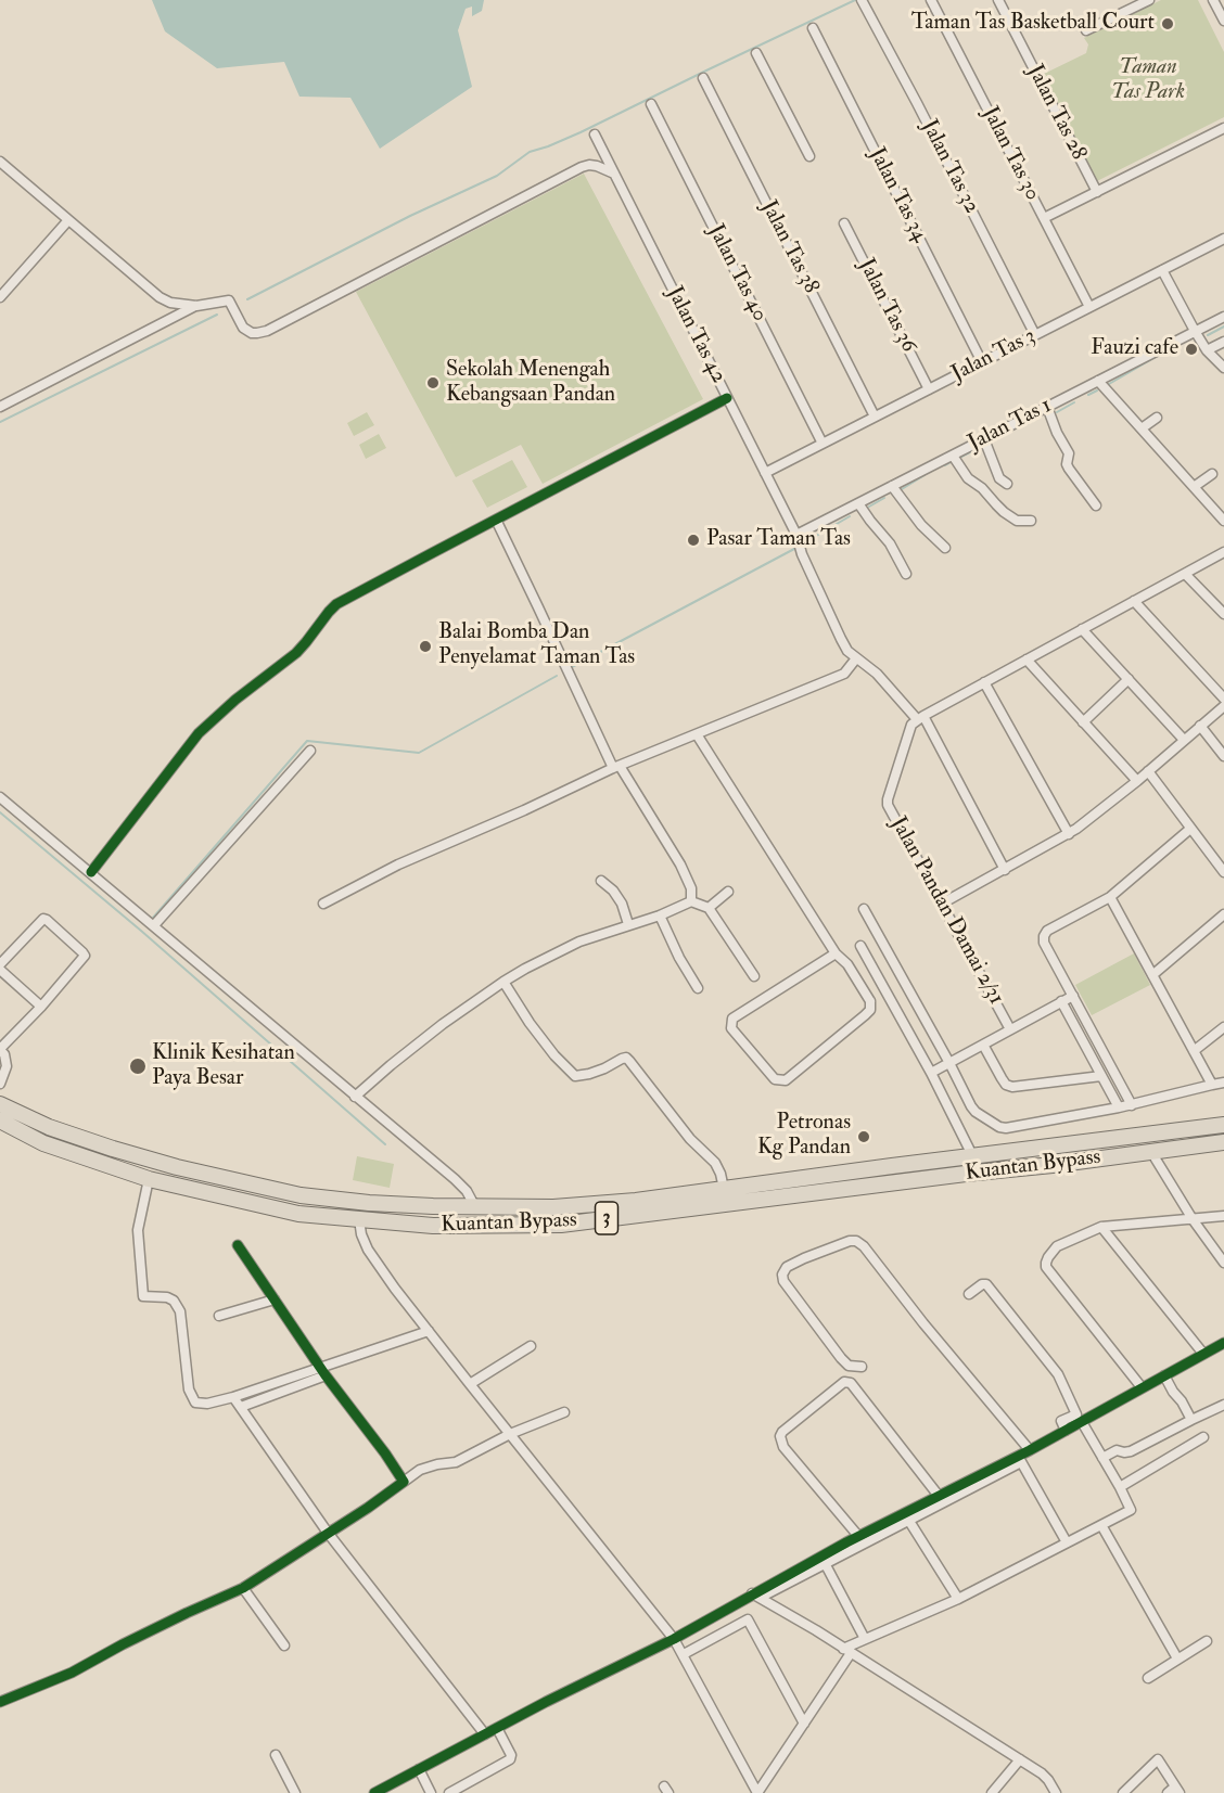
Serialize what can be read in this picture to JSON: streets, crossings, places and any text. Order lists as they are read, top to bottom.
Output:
{
  "streets": {
    "highway": ["Kuantan Bypass", "3"],
    "street": [
      "Jalan Tas 28",
      "Jalan Tas 30",
      "Jalan Tas 32",
      "Jalan Tas 34",
      "Jalan Tas 38",
      "Jalan Tas 40",
      "Jalan Tas 36",
      "Jalan Tas 42",
      "Jalan Tas 3",
      "Jalan Tas 1",
      "Jalan Pandan Damai 2/31"
    ]
  },
  "crossings": [
    ["Jalan Tas 30", "Jalan Tas 3"],
    ["Jalan Tas 32", "Jalan Tas 3"],
    ["Jalan Tas 34", "Jalan Tas 3"],
    ["Jalan Tas 38", "Jalan Tas 3"],
    ["Jalan Tas 40", "Jalan Tas 3"],
    ["Jalan Tas 36", "Jalan Tas 3"],
    ["Jalan Tas 42", "Jalan Tas 3"],
    ["Jalan Tas 42", "Jalan Tas 1"],
    ["Jalan Tas 42", "Jalan Pandan Damai 2/31"]
  ],
  "parks": ["Taman Tas Park"],
  "places": [
    "Taman Tas Basketball Court",
    "Fauzi cafe",
    "Sekolah Menengah Kebangsaan Pandan",
    "Pasar Taman Tas",
    "Balai Bomba Dan Penyelamat Taman Tas",
    "Klinik Kesihatan Paya Besar",
    "Petronas Kg Pandan"
  ]
}
